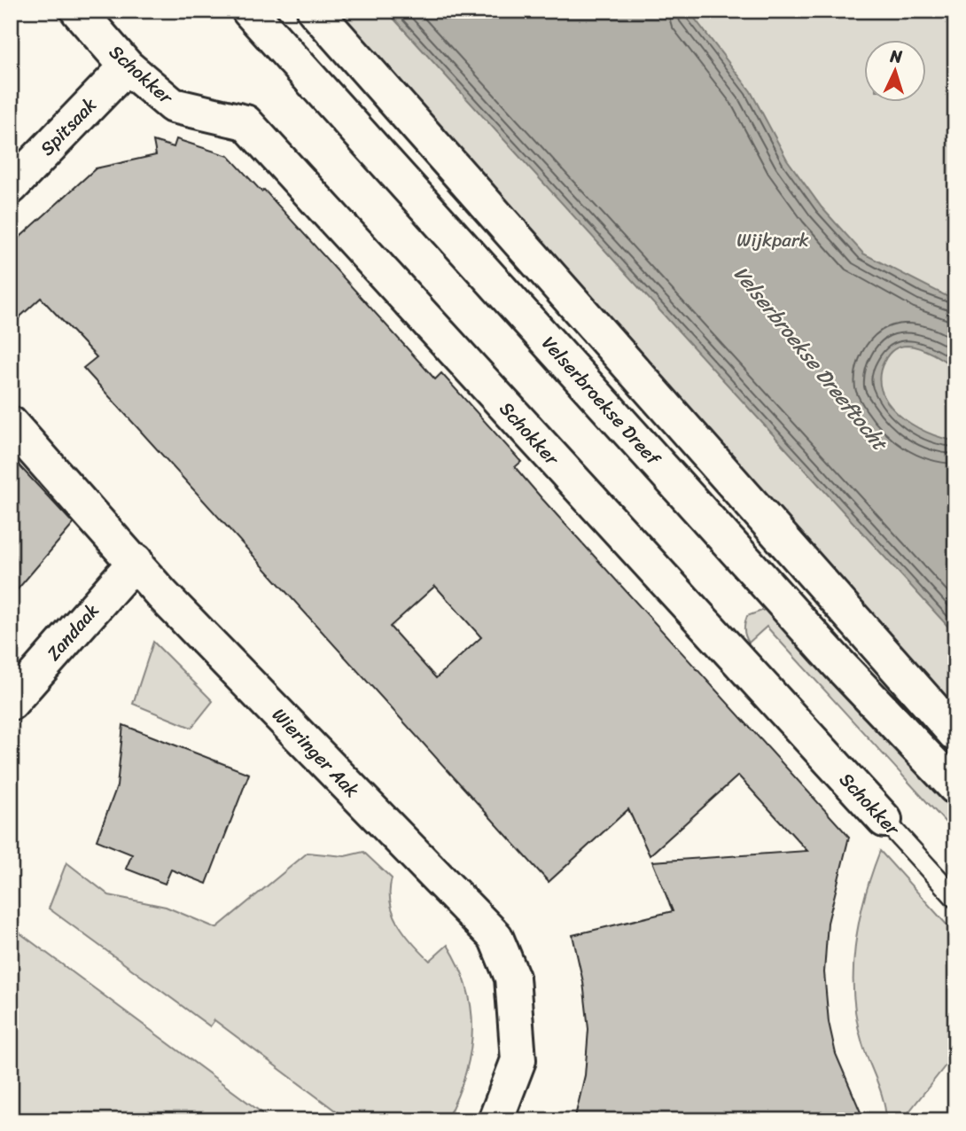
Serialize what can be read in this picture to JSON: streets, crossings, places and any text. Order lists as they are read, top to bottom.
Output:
{
  "streets": {
    "street": [
      "Schokker",
      "Spitsaak",
      "Velserbroekse Dreef",
      "Zandaak",
      "Wieringer Aak"
    ]
  },
  "crossings": [
    ["Schokker", "Spitsaak"],
    ["Zandaak", "Wieringer Aak"]
  ],
  "water": ["Velserbroekse Dreeftocht"],
  "parks": ["Wijkpark"],
  "north": "top"
}
